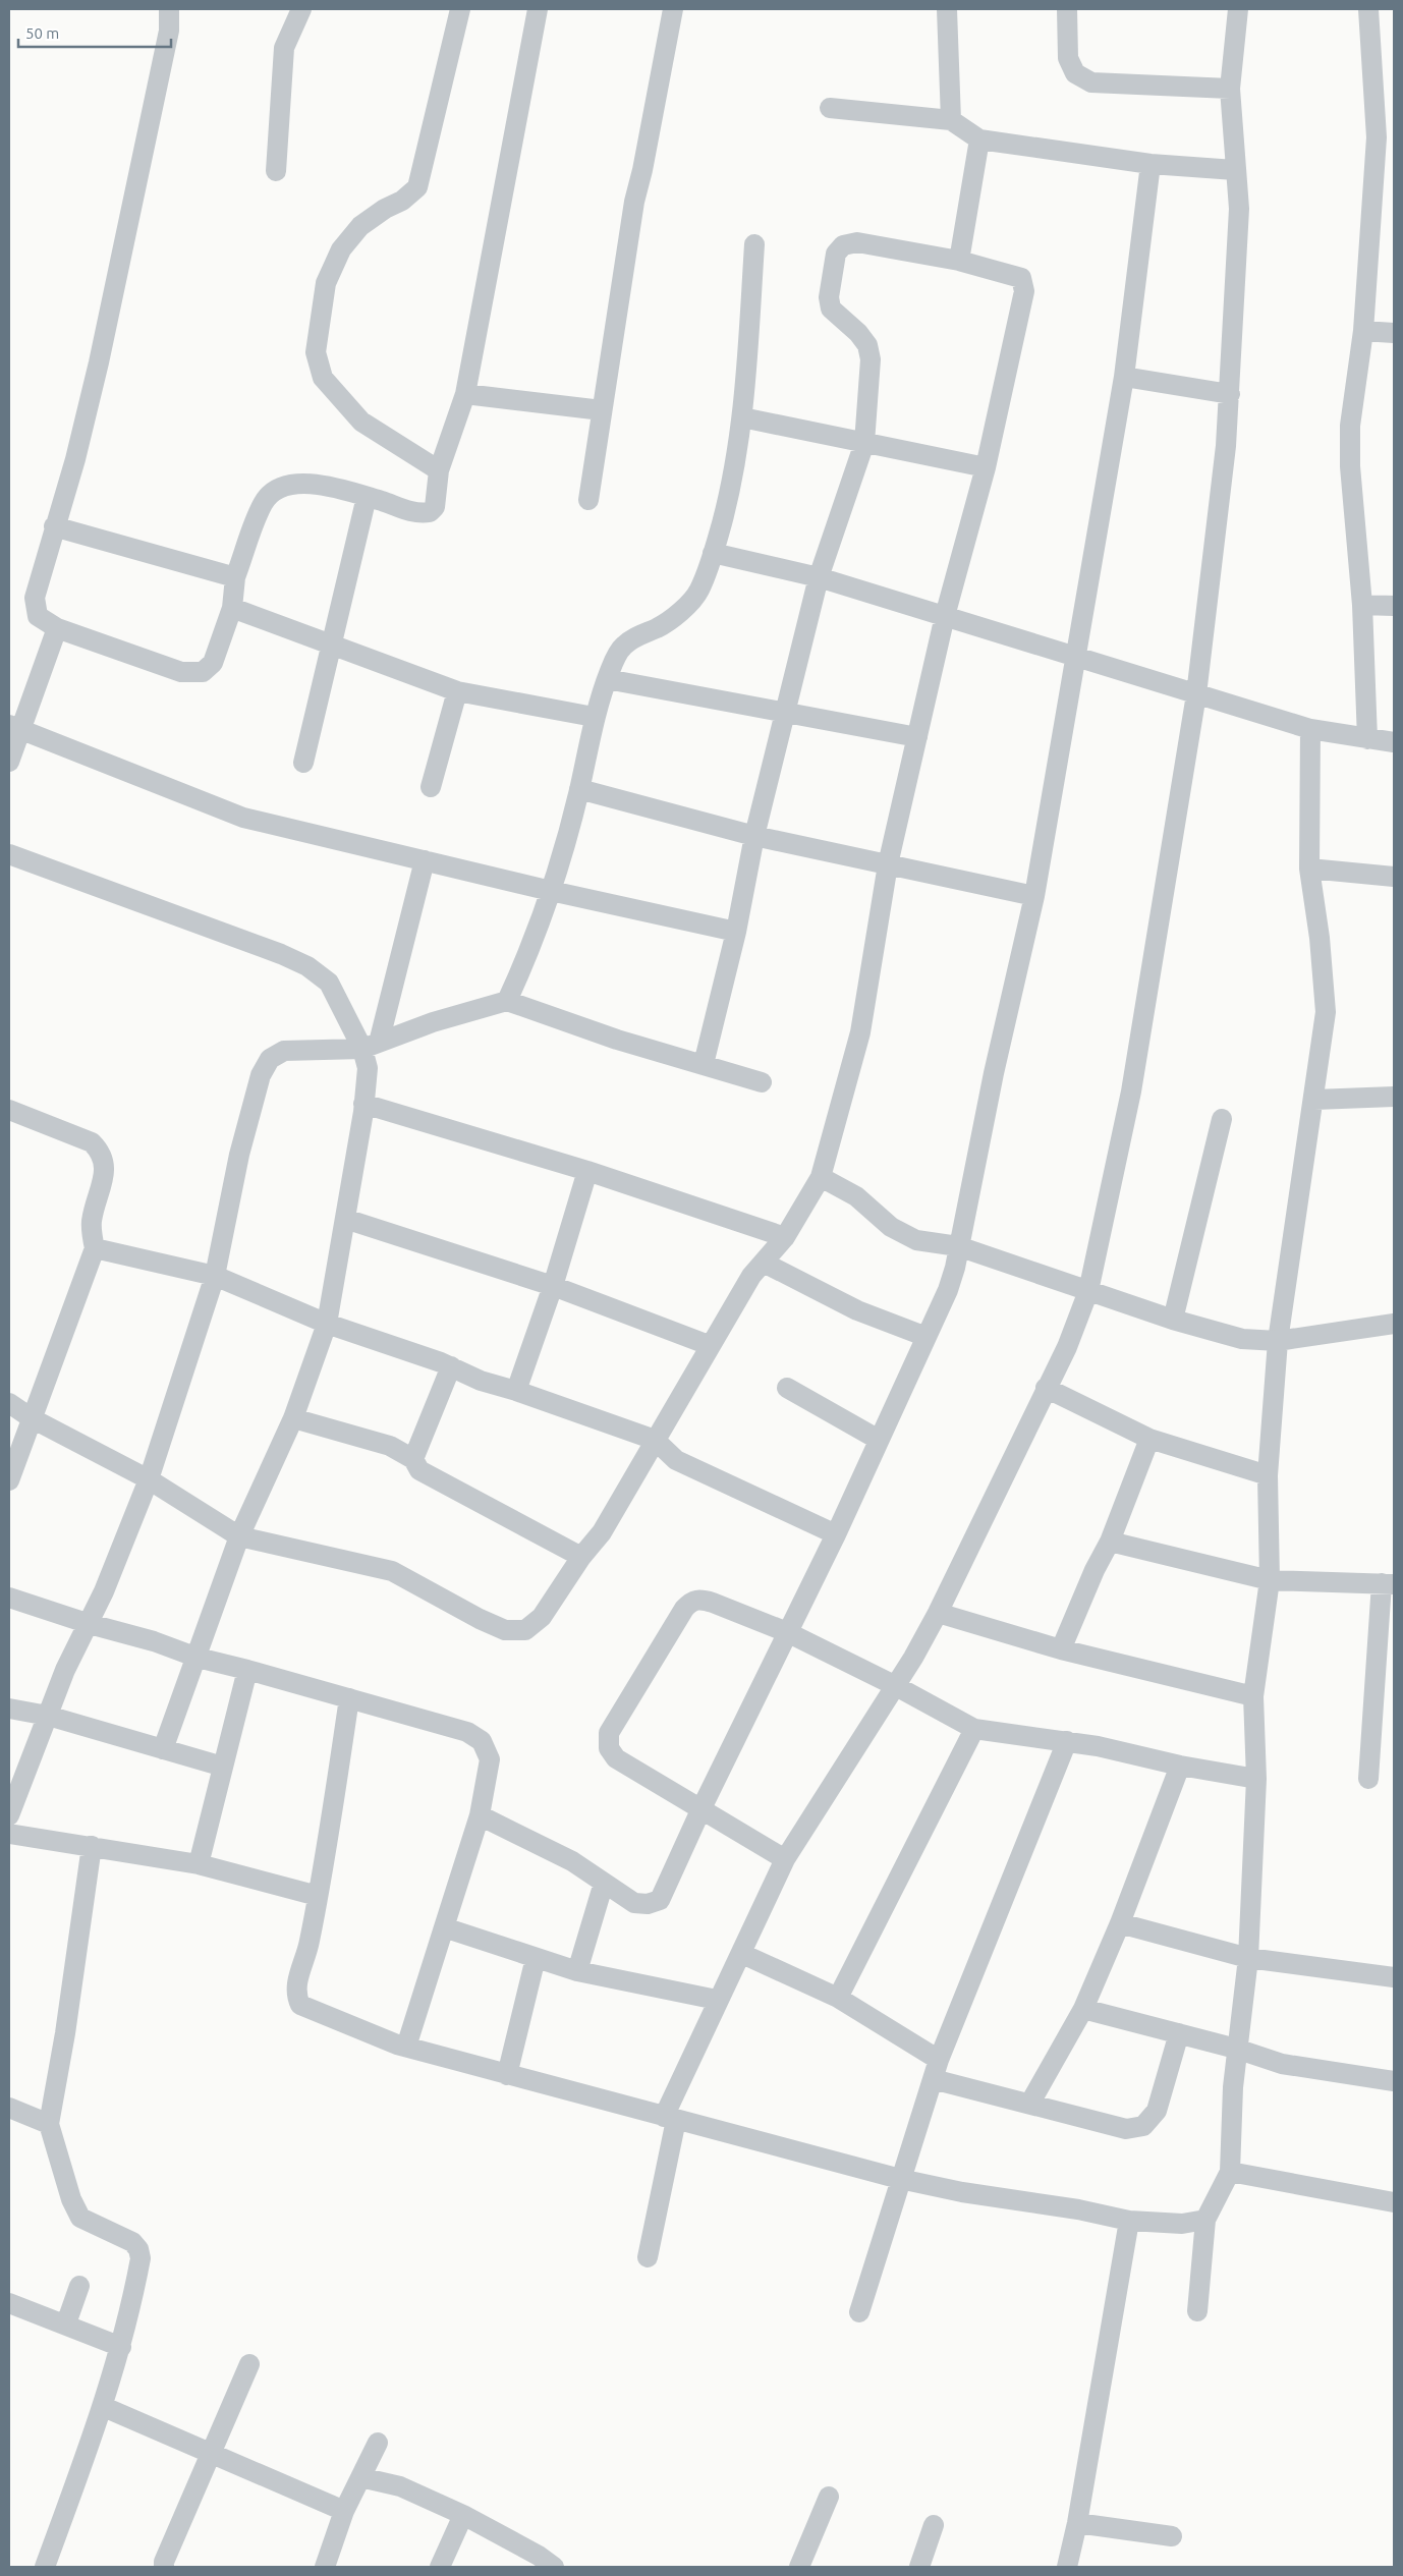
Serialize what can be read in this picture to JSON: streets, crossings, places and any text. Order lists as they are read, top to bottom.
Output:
{
  "scale_bar": "50 m"
}
